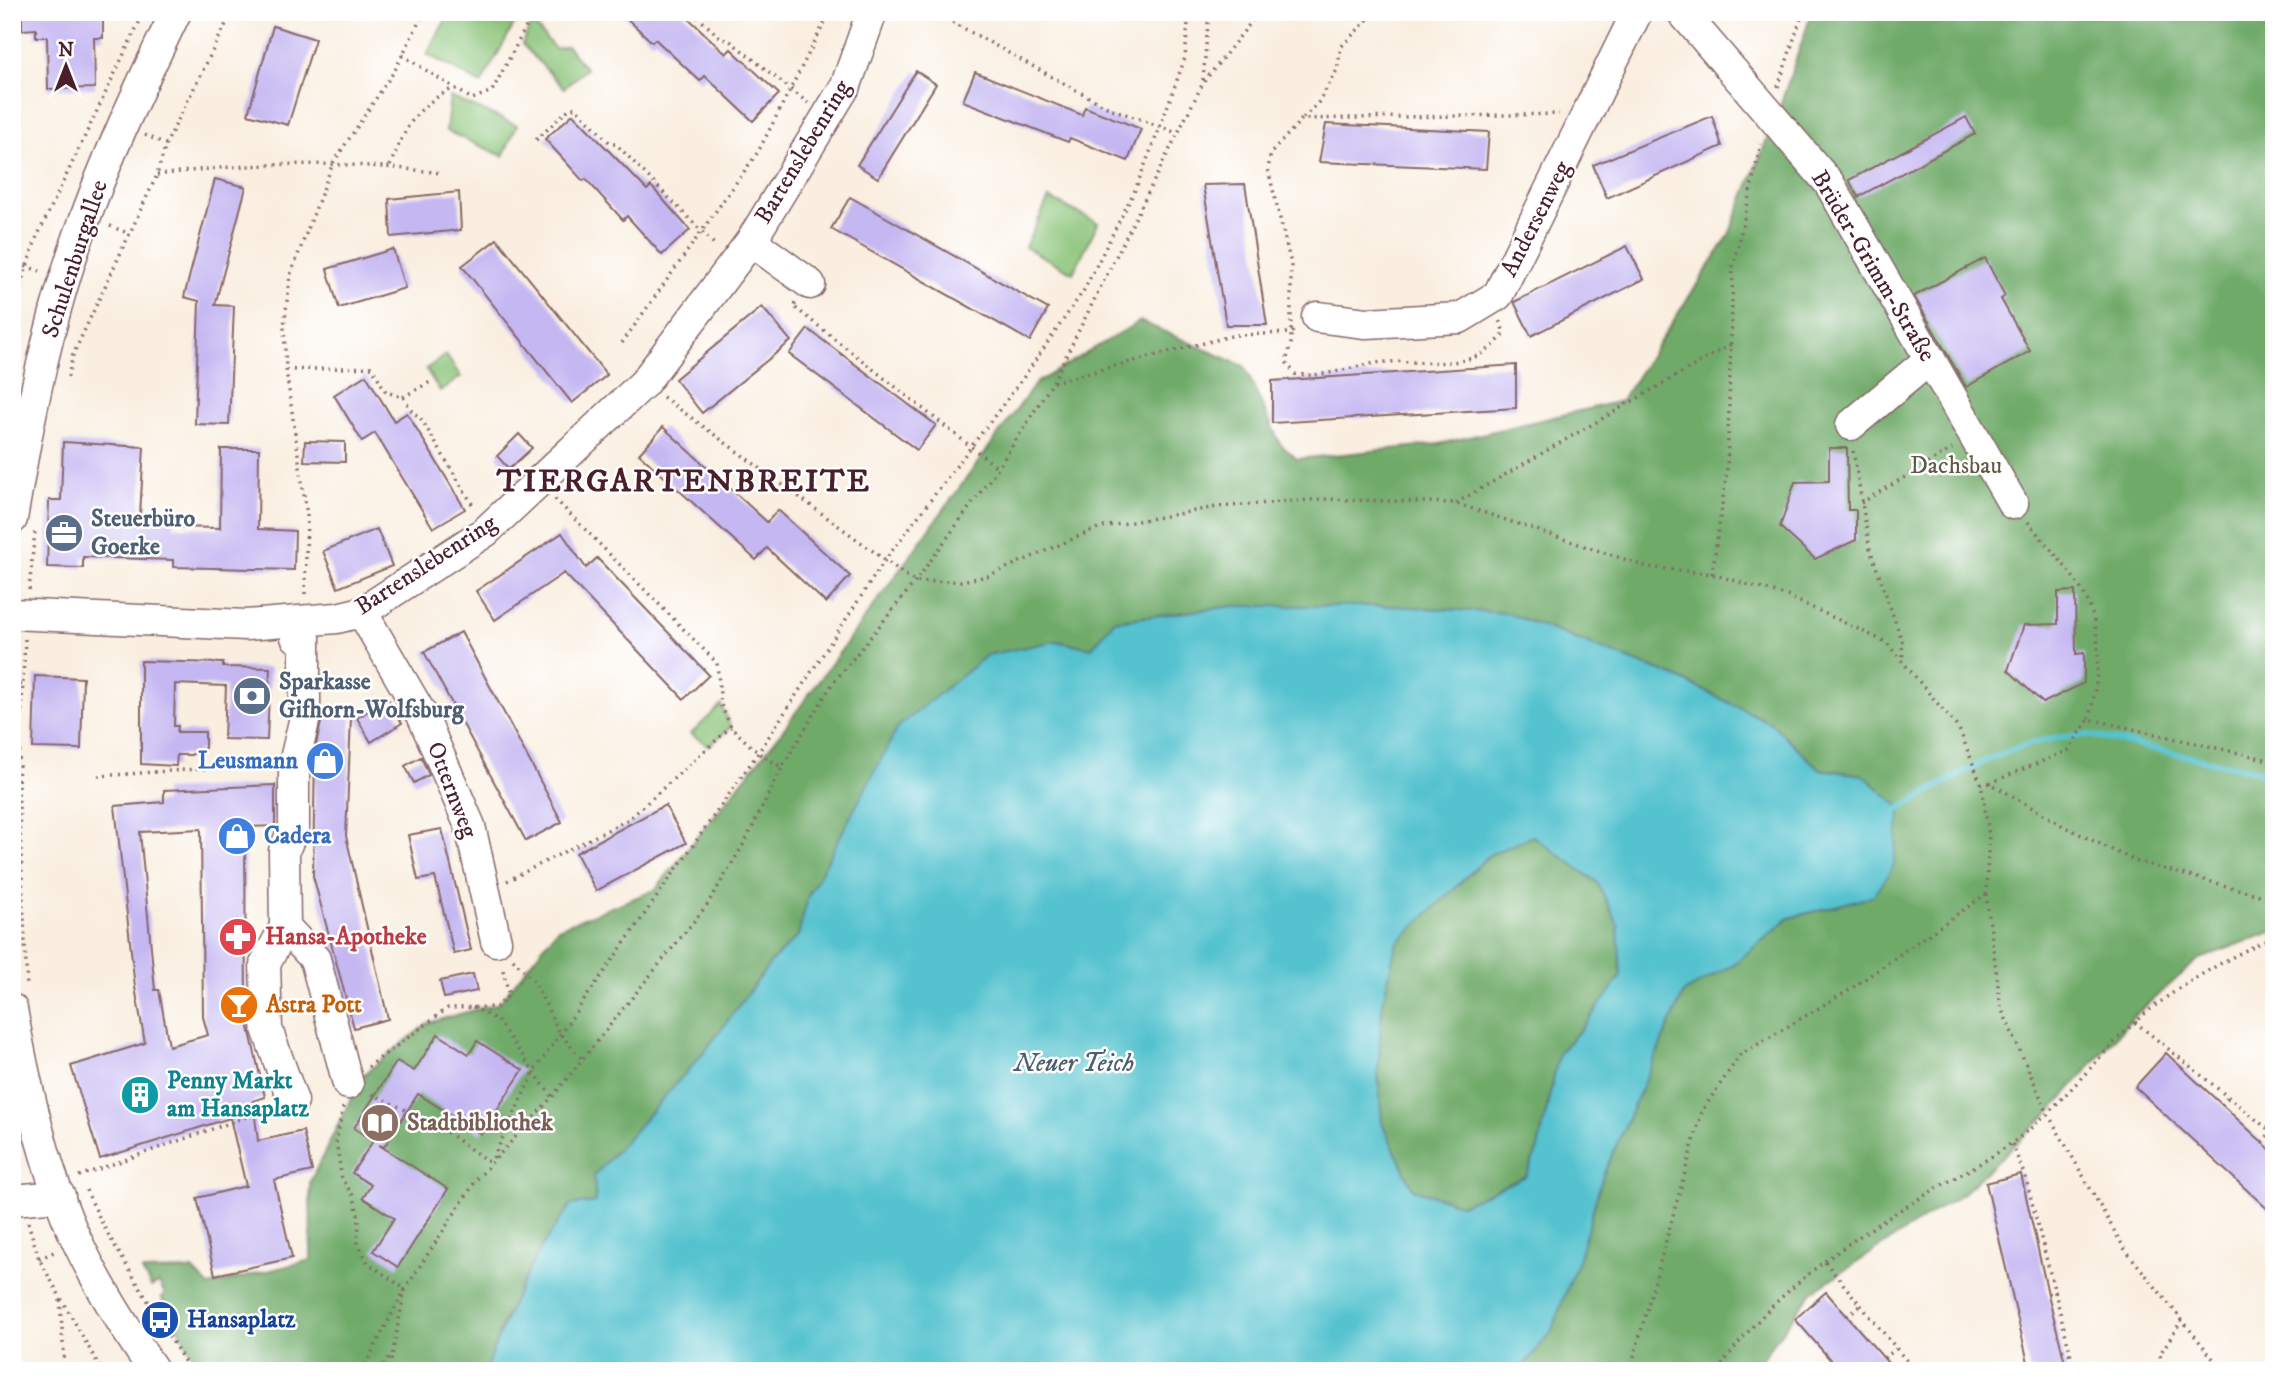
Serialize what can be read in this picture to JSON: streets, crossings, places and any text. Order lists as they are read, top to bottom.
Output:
{
  "streets": {
    "street": [
      "Bartenslebenring",
      "Andersenweg",
      "Schulenburgallee",
      "Brüder-Grimm-Straße",
      "Otternweg"
    ]
  },
  "crossings": [
    ["Bartenslebenring", "Otternweg"]
  ],
  "districts": ["TIERGARTENBREITE"],
  "water": ["Neuer Teich"],
  "parks": ["Dachsbau"],
  "places": {
    "office": ["Steuerbüro Goerke"],
    "bank": ["Sparkasse Gifhorn-Wolfsburg"],
    "shop": ["Leusmann", "Cadera"],
    "pharmacy": ["Hansa-Apotheke"],
    "bar": ["Astra Pott"],
    "building": ["Penny Markt am Hansaplatz"],
    "library": ["Stadtbibliothek"],
    "bus stop": ["Hansaplatz"]
  },
  "north": "top"
}
